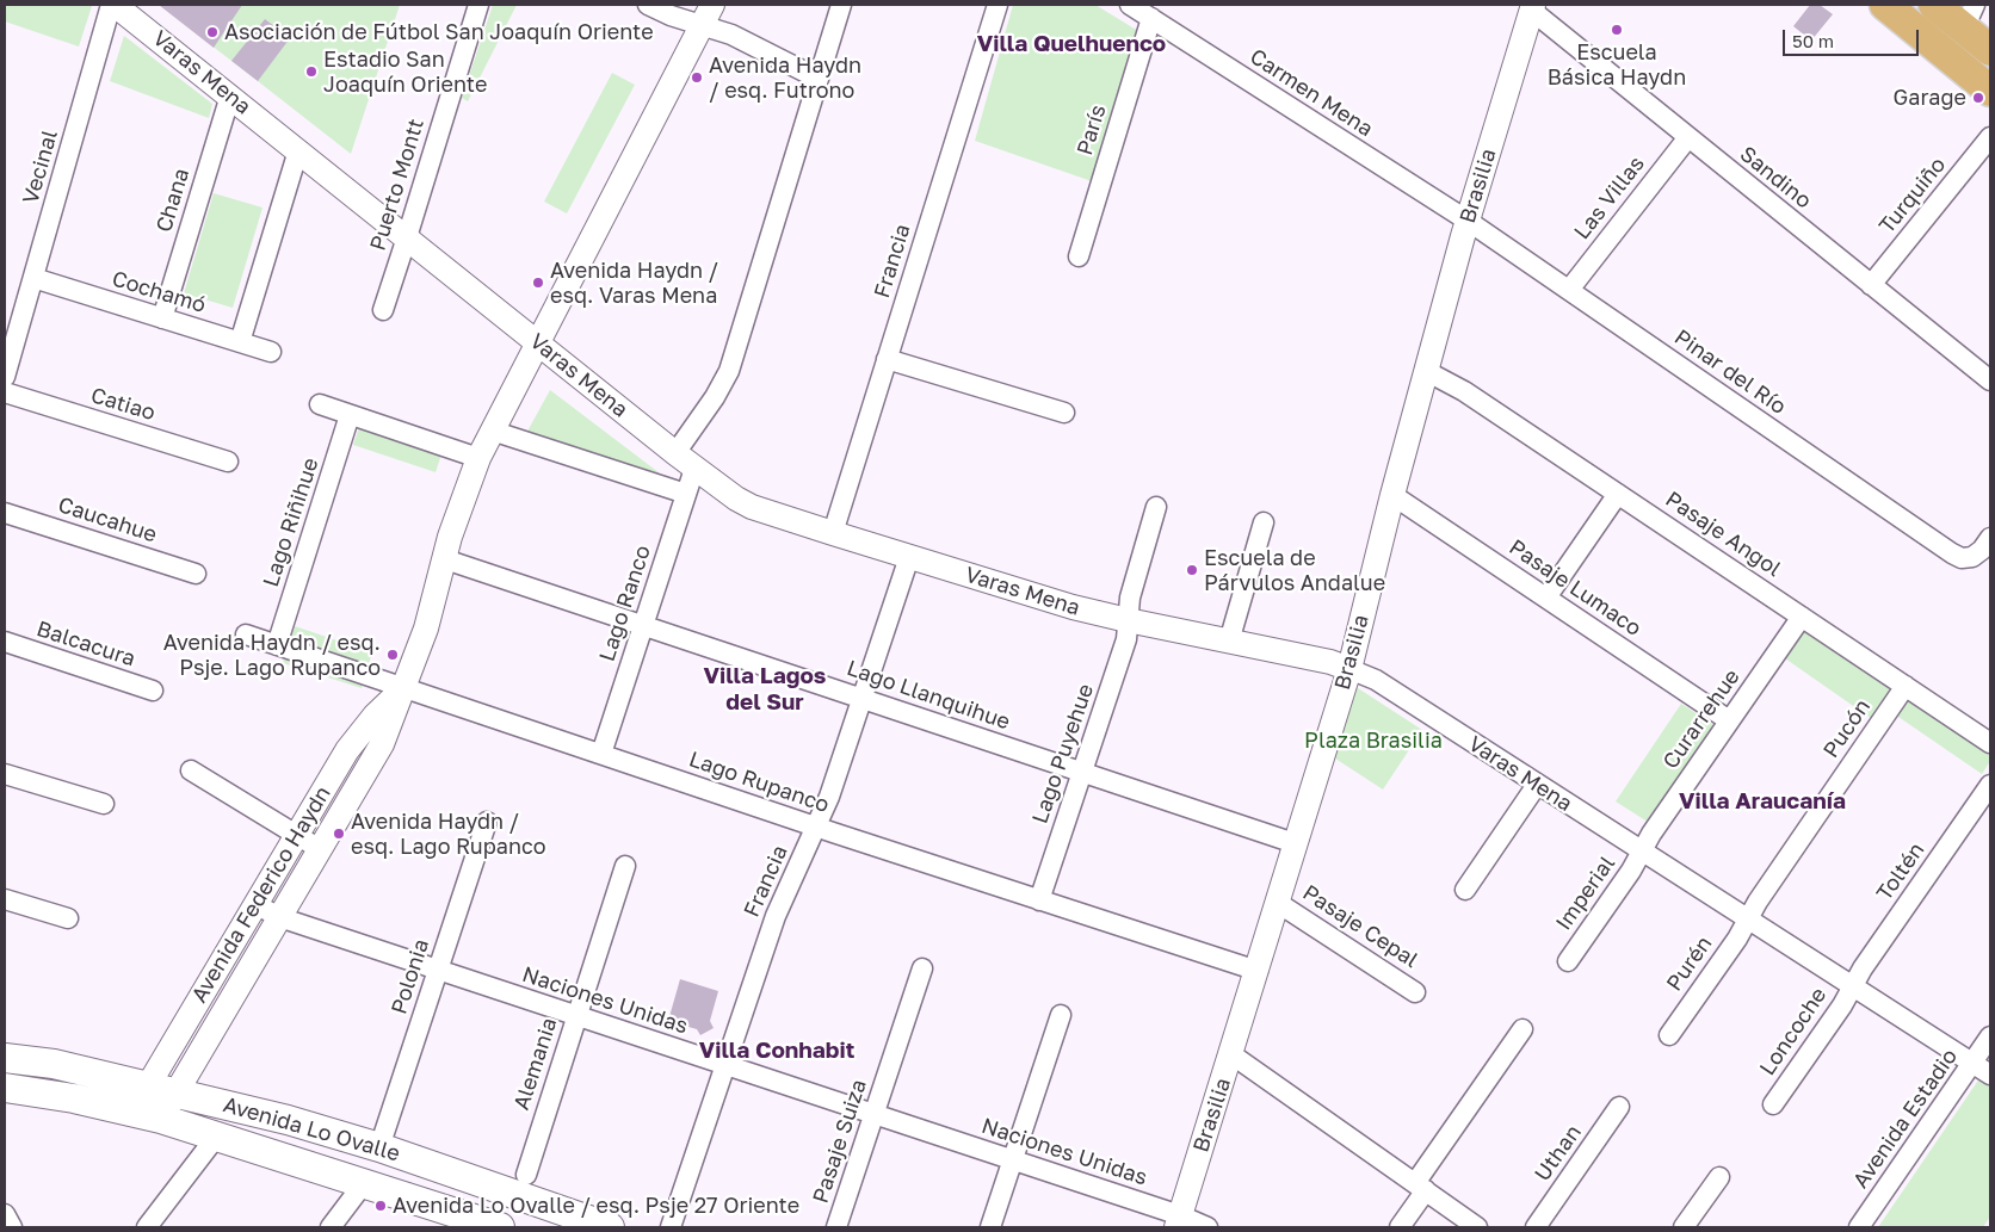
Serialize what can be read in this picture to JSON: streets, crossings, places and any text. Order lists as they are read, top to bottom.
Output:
{
  "streets": {
    "main road": ["Avenida Lo Ovalle"],
    "street": [
      "Varas Mena",
      "Carmen Mena",
      "París",
      "Vecinal",
      "Sandino",
      "Puerto Montt",
      "Brasilia",
      "Turquiño",
      "Las Villas",
      "Chana",
      "Francia",
      "Cochamó",
      "Pinar del Río",
      "Catiao",
      "Caucahue",
      "Lago Riñihue",
      "Pasaje Angol",
      "Pasaje Lumaco",
      "Lago Ranco",
      "Balcacura",
      "Lago Llanquihue",
      "Curarrehue",
      "Pucón",
      "Lago Puyehue",
      "Lago Rupanco",
      "Toltén",
      "Imperial",
      "Avenida Federico Haydn",
      "Pasaje Cepal",
      "Purén",
      "Polonia",
      "Naciones Unidas",
      "Loncoche",
      "Alemania",
      "Avenida Estadio",
      "Pasaje Suiza",
      "Uthan"
    ]
  },
  "crossings": [
    ["Varas Mena", "Vecinal"],
    ["Varas Mena", "Puerto Montt"],
    ["Varas Mena", "Brasilia"],
    ["Varas Mena", "Chana"],
    ["Varas Mena", "Francia"],
    ["Varas Mena", "Lago Ranco"],
    ["Varas Mena", "Curarrehue"],
    ["Varas Mena", "Pucón"],
    ["Varas Mena", "Lago Puyehue"],
    ["Varas Mena", "Toltén"],
    ["Varas Mena", "Imperial"],
    ["Varas Mena", "Avenida Federico Haydn"],
    ["Varas Mena", "Purén"],
    ["Varas Mena", "Loncoche"],
    ["Varas Mena", "Avenida Estadio"],
    ["Carmen Mena", "París"],
    ["Carmen Mena", "Brasilia"],
    ["Carmen Mena", "Pinar del Río"],
    ["Vecinal", "Cochamó"],
    ["Sandino", "Brasilia"],
    ["Sandino", "Turquiño"],
    ["Sandino", "Las Villas"],
    ["Brasilia", "Pinar del Río"],
    ["Brasilia", "Pasaje Angol"],
    ["Brasilia", "Pasaje Lumaco"],
    ["Brasilia", "Lago Llanquihue"],
    ["Brasilia", "Lago Rupanco"],
    ["Brasilia", "Pasaje Cepal"],
    ["Brasilia", "Naciones Unidas"],
    ["Las Villas", "Pinar del Río"],
    ["Chana", "Cochamó"],
    ["Francia", "Lago Llanquihue"],
    ["Francia", "Lago Rupanco"],
    ["Francia", "Naciones Unidas"],
    ["Lago Riñihue", "Lago Rupanco"],
    ["Pasaje Angol", "Curarrehue"],
    ["Pasaje Angol", "Pucón"],
    ["Pasaje Lumaco", "Curarrehue"],
    ["Lago Ranco", "Lago Llanquihue"],
    ["Lago Ranco", "Lago Rupanco"],
    ["Lago Llanquihue", "Lago Puyehue"],
    ["Lago Llanquihue", "Avenida Federico Haydn"],
    ["Curarrehue", "Imperial"],
    ["Pucón", "Purén"],
    ["Lago Puyehue", "Lago Rupanco"],
    ["Lago Rupanco", "Avenida Federico Haydn"],
    ["Toltén", "Loncoche"],
    ["Avenida Federico Haydn", "Naciones Unidas"],
    ["Avenida Federico Haydn", "Avenida Lo Ovalle"],
    ["Polonia", "Naciones Unidas"],
    ["Polonia", "Avenida Lo Ovalle"],
    ["Naciones Unidas", "Alemania"],
    ["Naciones Unidas", "Pasaje Suiza"]
  ],
  "districts": [
    "Villa Quelhuenco",
    "Villa Lagos del Sur",
    "Villa Araucanía",
    "Villa Conhabit"
  ],
  "parks": ["Plaza Brasilia"],
  "places": [
    "Escuela Básica Haydn",
    "Asociación de Fútbol San Joaquín Oriente",
    "Estadio San Joaquín Oriente",
    "Avenida Haydn / esq. Futrono",
    "Garage",
    "Avenida Haydn / esq. Varas Mena",
    "Escuela de Párvulos Andalue",
    "Avenida Haydn / esq. Psje. Lago Rupanco",
    "Avenida Haydn / esq. Lago Rupanco",
    "Avenida Lo Ovalle / esq. Psje 27 Oriente"
  ],
  "scale_bar": "50 m"
}
